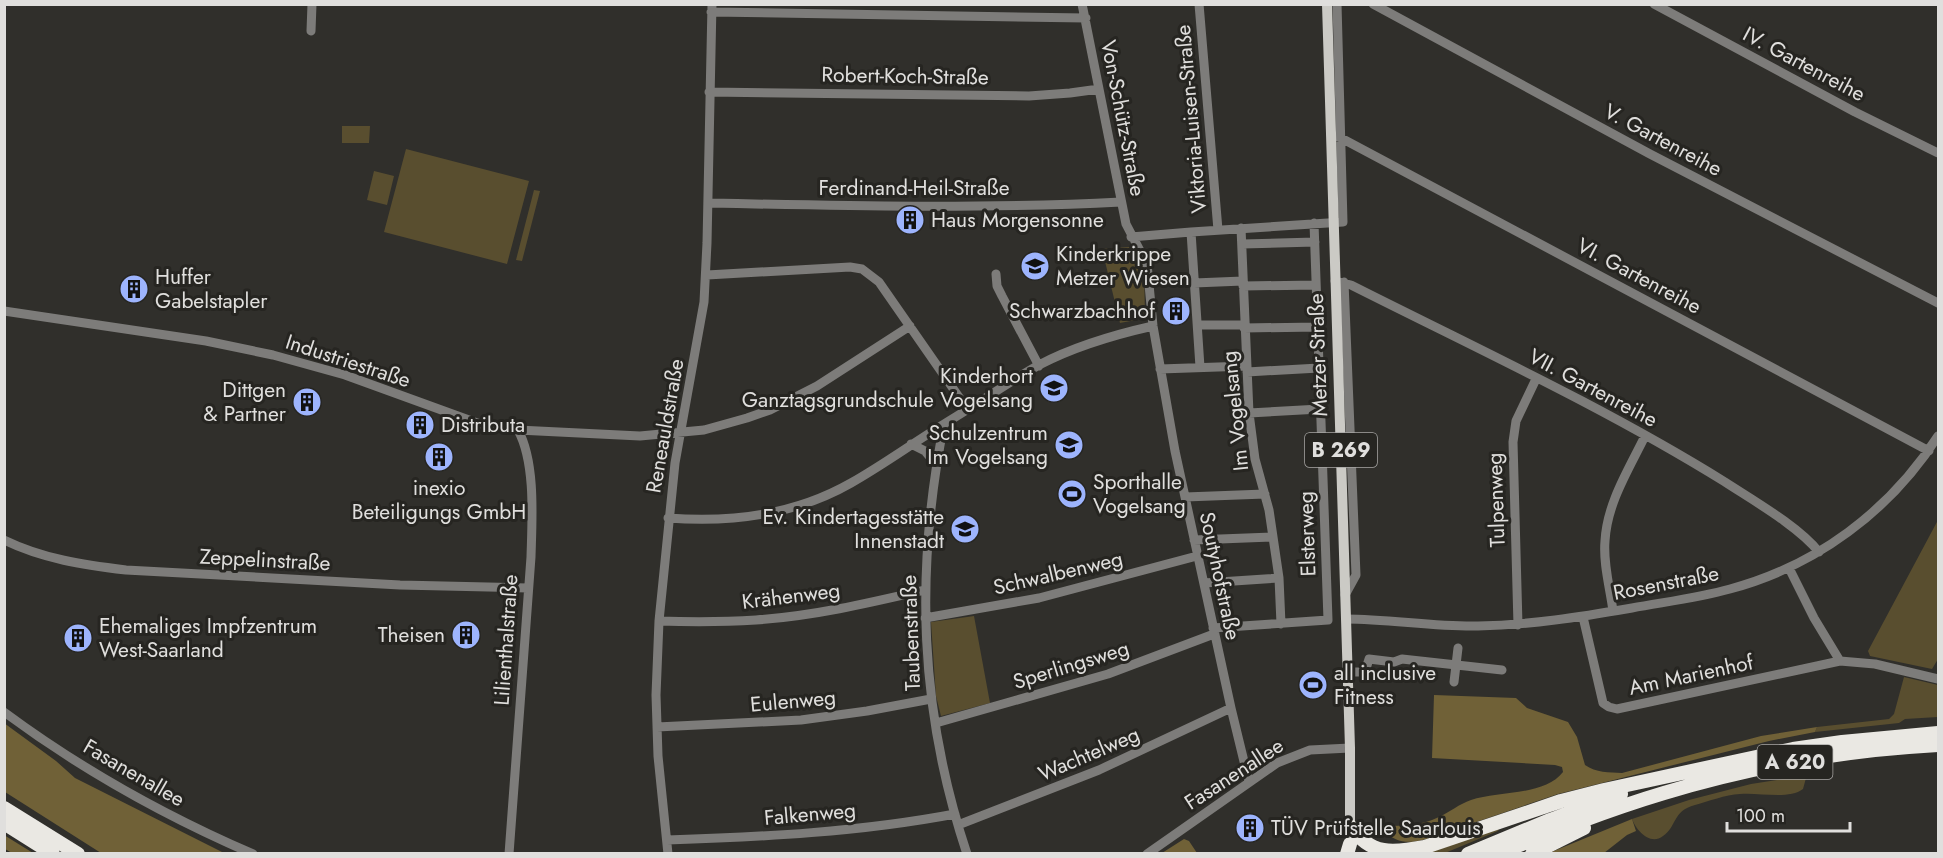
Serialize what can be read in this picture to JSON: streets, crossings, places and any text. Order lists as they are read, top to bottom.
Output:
{
  "streets": {
    "highway": ["A 620"],
    "main road": ["Metzer Straße", "B 269"],
    "street": [
      "IV. Gartenreihe",
      "Robert-Koch-Straße",
      "Von-Schütz-Straße",
      "Viktoria-Luisen-Straße",
      "V. Gartenreihe",
      "Ferdinand-Heil-Straße",
      "VI. Gartenreihe",
      "Industriestraße",
      "VII. Gartenreihe",
      "Im Vogelsang",
      "Reneauldstraße",
      "Tulpenweg",
      "Elsterweg",
      "Zeppelinstraße",
      "Schwalbenweg",
      "Soutyhofstraße",
      "Rosenstraße",
      "Krähenweg",
      "Taubenstraße",
      "Lilienthalstraße",
      "Sperlingsweg",
      "Am Marienhof",
      "Eulenweg",
      "Wachtelweg",
      "Fasanenallee",
      "Falkenweg"
    ]
  },
  "crossings": [
    ["Robert-Koch-Straße", "Von-Schütz-Straße"],
    ["Robert-Koch-Straße", "Reneauldstraße"],
    ["Von-Schütz-Straße", "Ferdinand-Heil-Straße"],
    ["Von-Schütz-Straße", "Soutyhofstraße"],
    ["Ferdinand-Heil-Straße", "Reneauldstraße"],
    ["VI. Gartenreihe", "Metzer Straße"],
    ["VI. Gartenreihe", "Rosenstraße"],
    ["Metzer Straße", "VII. Gartenreihe"],
    ["Metzer Straße", "Rosenstraße"],
    ["Metzer Straße", "Fasanenallee"],
    ["Industriestraße", "Reneauldstraße"],
    ["Industriestraße", "Lilienthalstraße"],
    ["VII. Gartenreihe", "Tulpenweg"],
    ["VII. Gartenreihe", "Rosenstraße"],
    ["Im Vogelsang", "Elsterweg"],
    ["Reneauldstraße", "Krähenweg"],
    ["Reneauldstraße", "Eulenweg"],
    ["Reneauldstraße", "Falkenweg"],
    ["Tulpenweg", "Rosenstraße"],
    ["Elsterweg", "Soutyhofstraße"],
    ["Elsterweg", "Sperlingsweg"],
    ["Zeppelinstraße", "Lilienthalstraße"],
    ["Schwalbenweg", "Soutyhofstraße"],
    ["Schwalbenweg", "Taubenstraße"],
    ["Soutyhofstraße", "Sperlingsweg"],
    ["Soutyhofstraße", "Wachtelweg"],
    ["Soutyhofstraße", "Fasanenallee"],
    ["Rosenstraße", "Am Marienhof"],
    ["Krähenweg", "Taubenstraße"],
    ["Taubenstraße", "Sperlingsweg"],
    ["Taubenstraße", "Eulenweg"],
    ["Taubenstraße", "Wachtelweg"],
    ["Taubenstraße", "Falkenweg"]
  ],
  "places": {
    "building": [
      "Haus Morgensonne",
      "Huffer Gabelstapler",
      "Schwarzbachhof",
      "Dittgen & Partner",
      "Distributa",
      "inexio Beteiligungs GmbH",
      "Theisen",
      "Ehemaliges Impfzentrum West-Saarland",
      "TÜV Prüfstelle Saarlouis"
    ],
    "school or university": [
      "Kinderkrippe Metzer Wiesen",
      "Kinderhort Ganztagsgrundschule Vogelsang",
      "Schulzentrum Im Vogelsang",
      "Ev. Kindertagesstätte Innenstadt"
    ],
    "sports": ["Sporthalle Vogelsang", "all inclusive Fitness"]
  },
  "scale_bar": "100 m"
}
